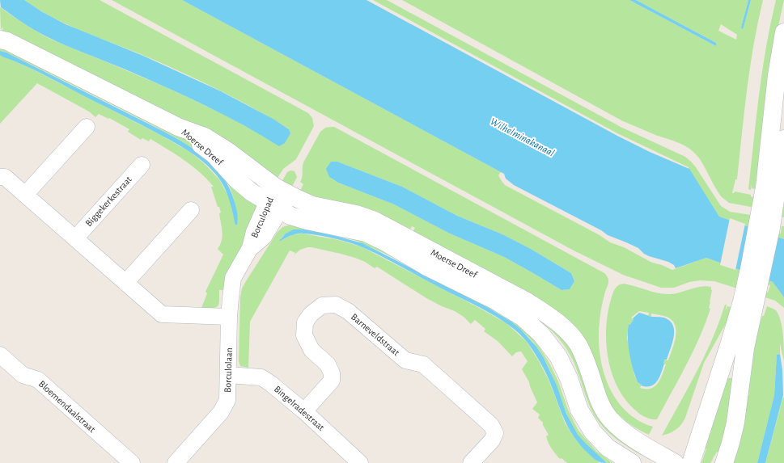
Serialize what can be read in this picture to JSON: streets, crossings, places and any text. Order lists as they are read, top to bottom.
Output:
{
  "streets": {
    "street": [
      "Moerse Dreef",
      "Biggekerkestraat",
      "Borculopad",
      "Barneveldstraat",
      "Borculolaan",
      "Bloemendaalstraat",
      "Bingelradestraat"
    ]
  },
  "crossings": [
    ["Moerse Dreef", "Borculopad"],
    ["Borculopad", "Borculolaan"],
    ["Barneveldstraat", "Bingelradestraat"],
    ["Borculolaan", "Bingelradestraat"]
  ],
  "water": ["Wilhelminakanaal"]
}
